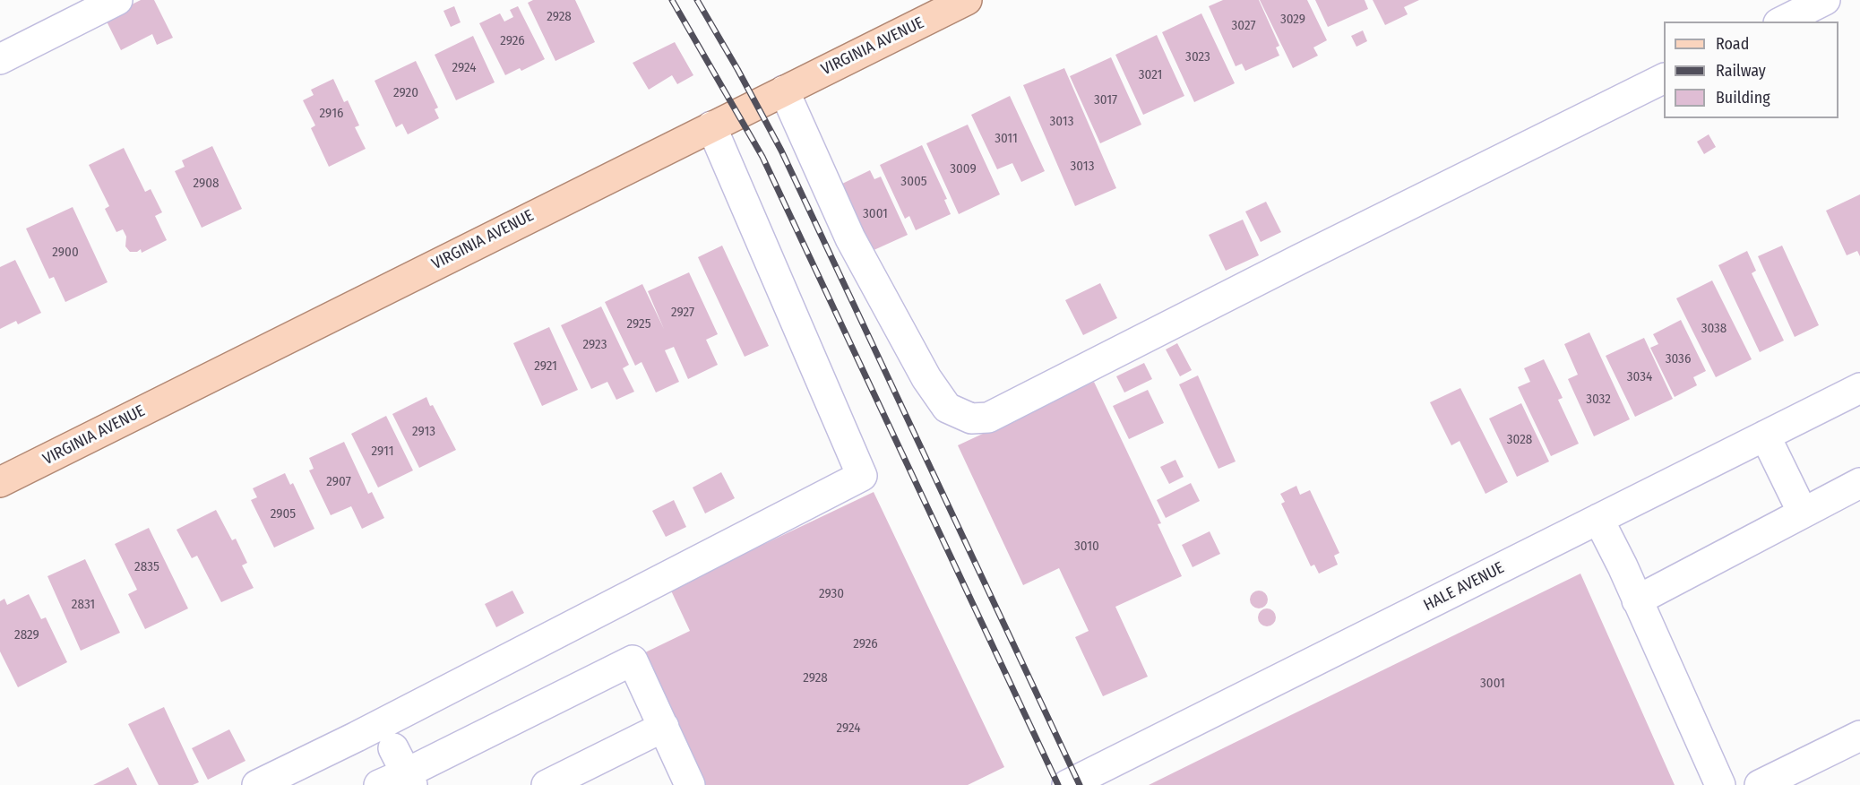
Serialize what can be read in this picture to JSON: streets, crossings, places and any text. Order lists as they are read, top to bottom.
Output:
{
  "streets": {
    "main road": ["VIRGINIA AVENUE"],
    "street": ["HALE AVENUE"]
  },
  "house_numbers": [
    "2928",
    "3029",
    "3027",
    "2926",
    "3023",
    "2924",
    "3021",
    "2920",
    "3017",
    "2916",
    "3013",
    "3011",
    "3013",
    "3009",
    "3005",
    "2908",
    "3001",
    "2900",
    "2927",
    "2925",
    "3038",
    "2923",
    "3036",
    "2921",
    "3034",
    "3032",
    "2913",
    "3028",
    "2911",
    "2907",
    "2905",
    "3010",
    "2835",
    "2930",
    "2831",
    "2829",
    "2926",
    "2928",
    "3001",
    "2924"
  ],
  "legend": ["Road", "Railway", "Building"]
}
